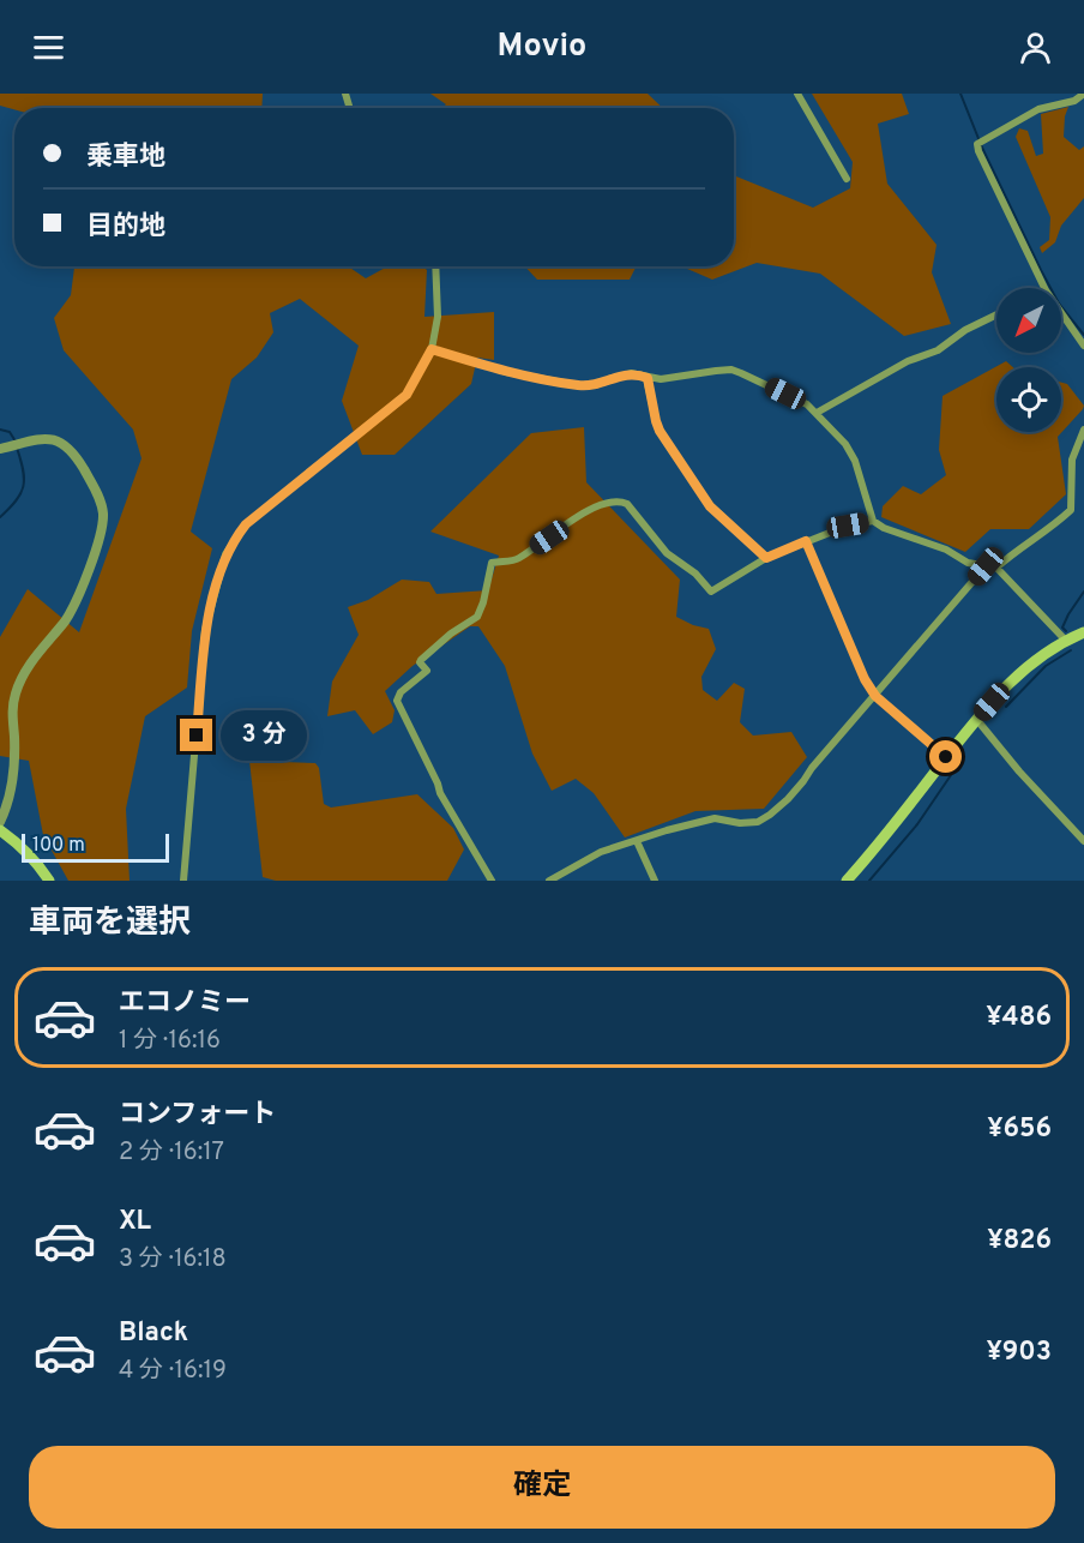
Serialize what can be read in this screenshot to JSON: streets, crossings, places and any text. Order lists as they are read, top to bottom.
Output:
{
  "scale_bar": "100 m",
  "north": "bottom left",
  "page": {
    "header": "Movio",
    "banner": ["乗車地", "目的地"],
    "bubble": "3 分",
    "scale": "100 m",
    "heading": "車両を選択",
    "list": [
      {
        "name": "エコノミー",
        "note": "1 分 · 16:16",
        "value": "¥486"
      },
      {
        "name": "コンフォート",
        "note": "2 分 · 16:17",
        "value": "¥656"
      },
      {
        "name": "XL",
        "note": "3 分 · 16:18",
        "value": "¥826"
      },
      {
        "name": "Black",
        "note": "4 分 · 16:19",
        "value": "¥903"
      }
    ],
    "buttons": "確定"
  }
}
